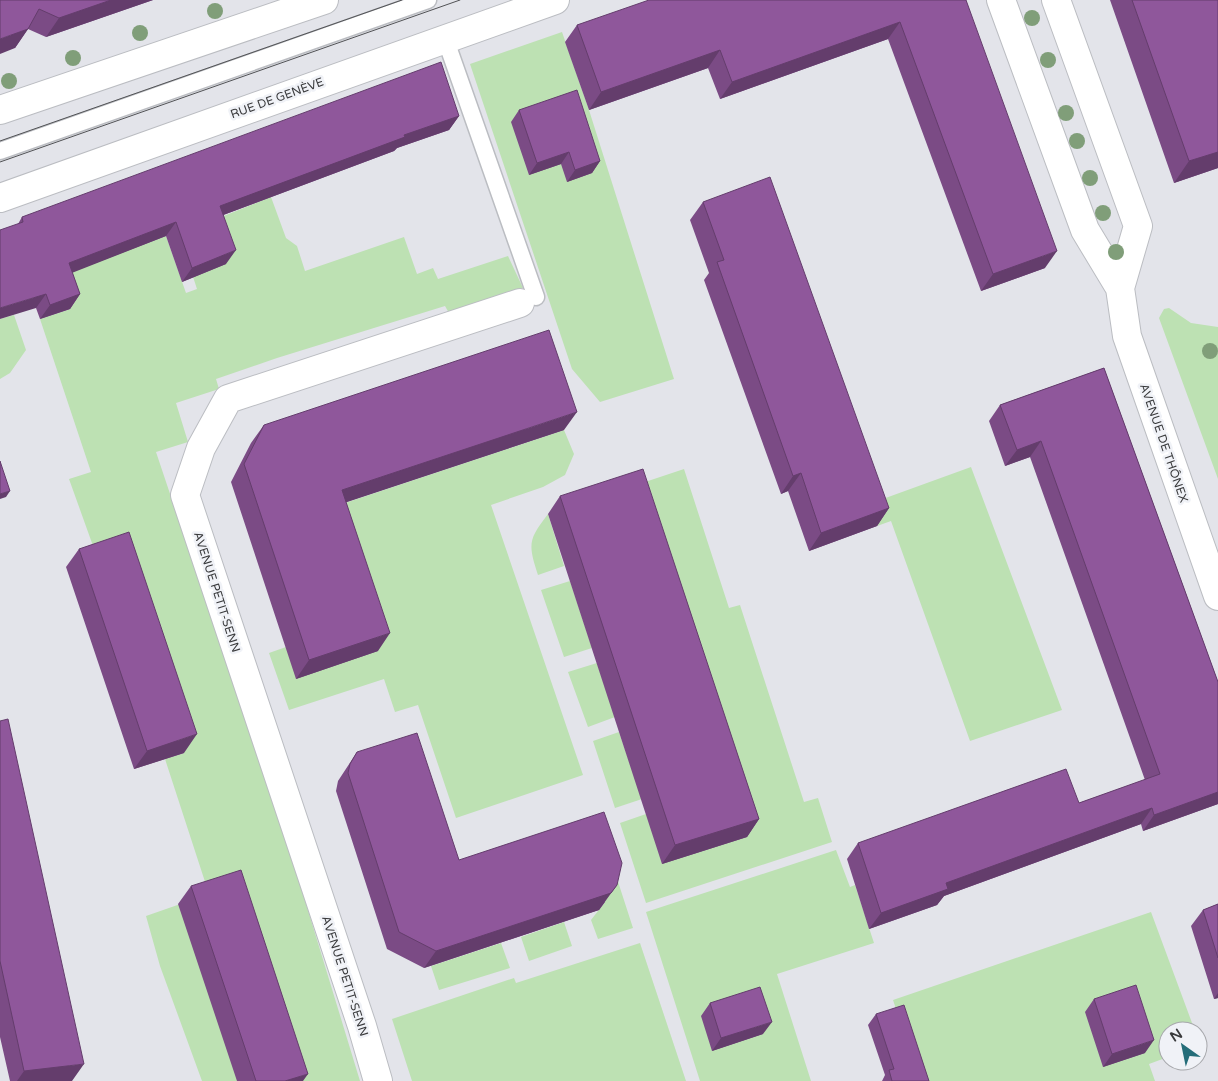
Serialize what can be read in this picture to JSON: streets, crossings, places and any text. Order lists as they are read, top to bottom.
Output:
{
  "streets": {
    "main road": ["RUE DE GENÈVE", "AVENUE DE THÔNEX", "AVENUE PETIT-SENN"]
  },
  "north": "top left"
}
